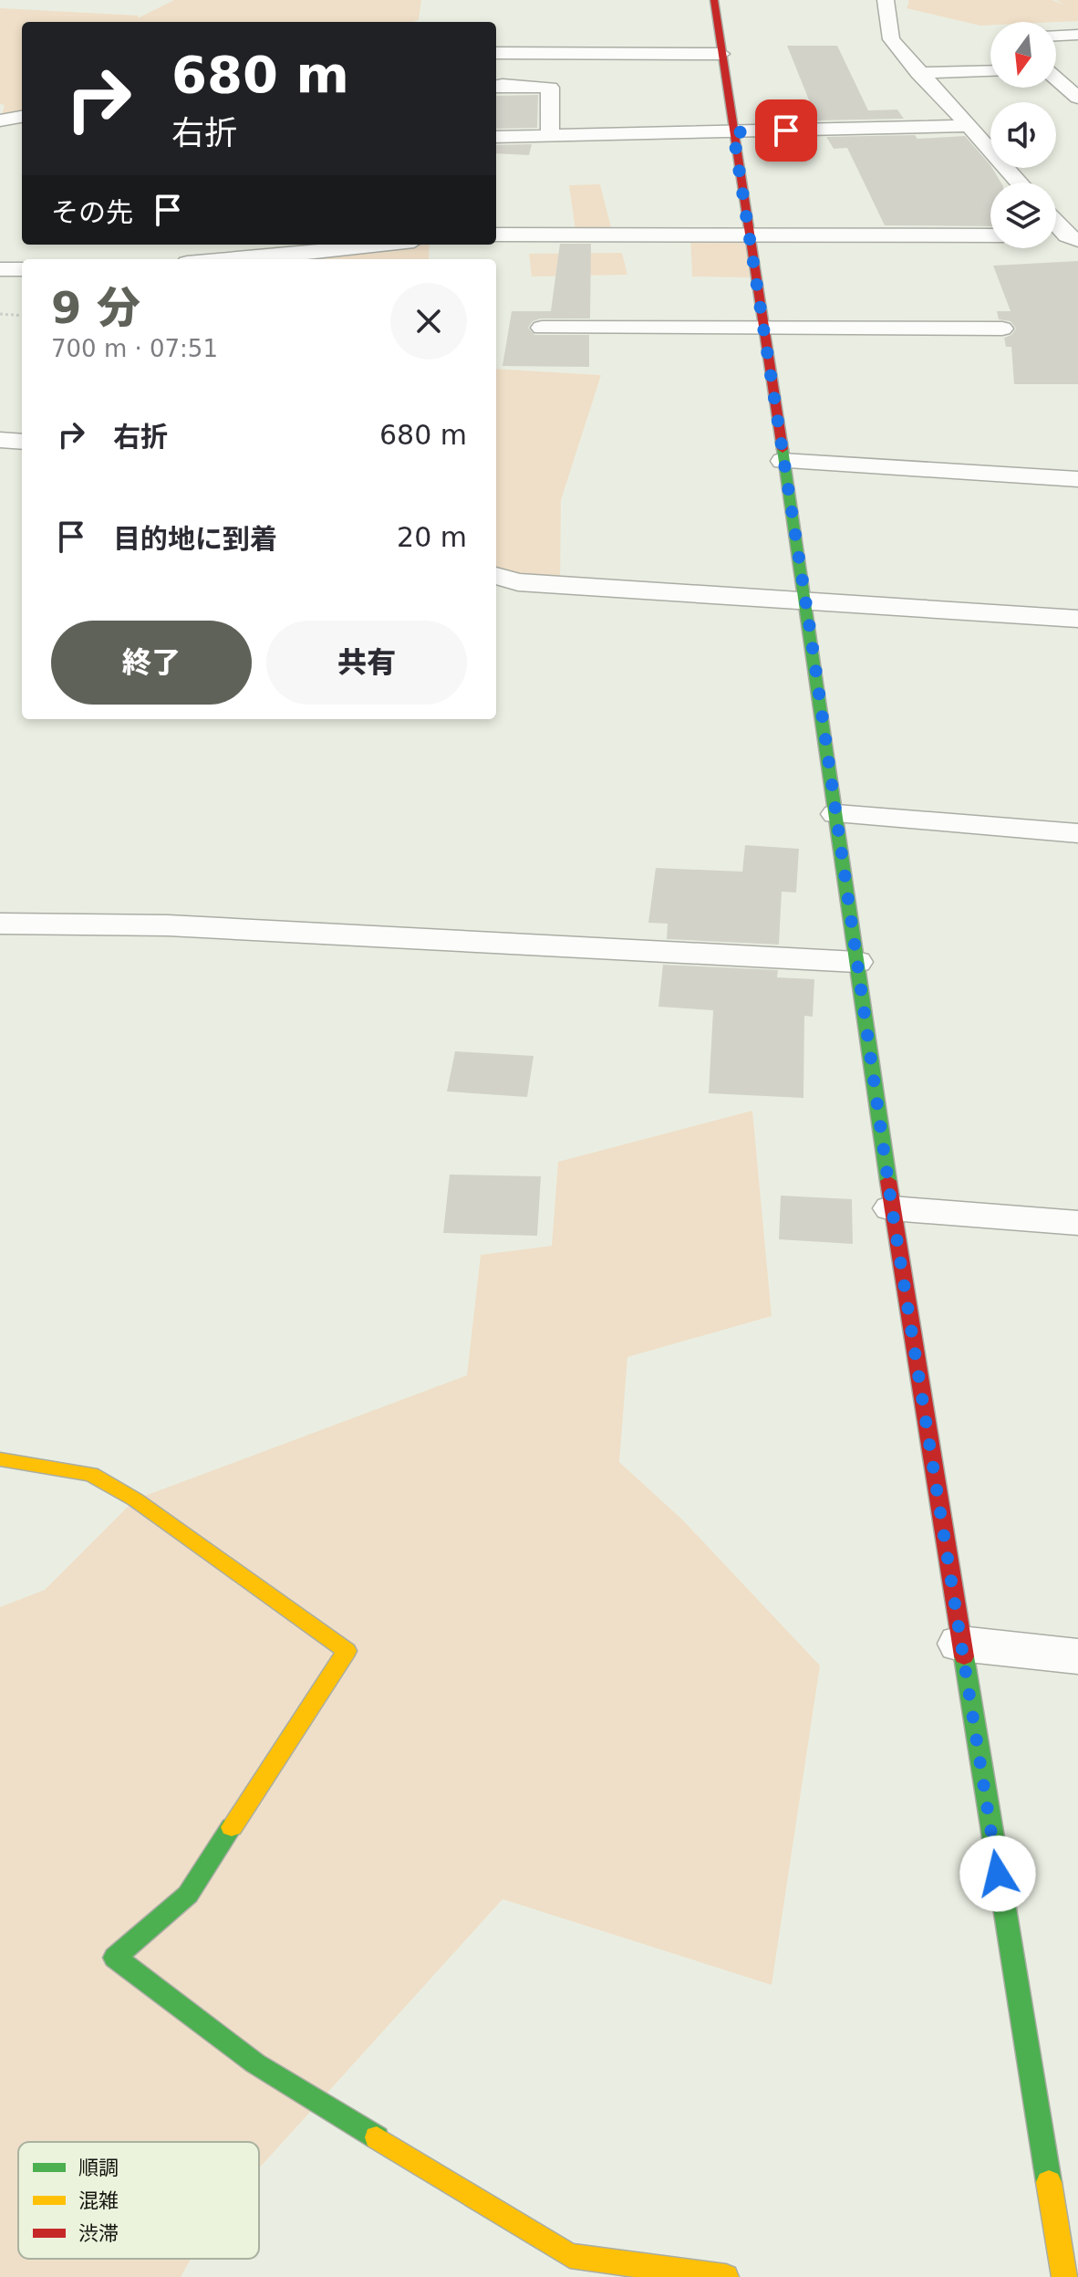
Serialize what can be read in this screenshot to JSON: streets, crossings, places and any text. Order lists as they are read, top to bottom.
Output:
{
  "legend": ["順調", "混雑", "渋滞"],
  "north": "bottom",
  "page": {
    "turn": ["680 m", "右折"],
    "then": "その先",
    "heading": ["9 分", "700 m · 07:51"],
    "list": [
      {
        "name": "右折",
        "value": "680 m"
      },
      {
        "name": "目的地に到着",
        "value": "20 m"
      }
    ],
    "buttons": ["終了", "共有"]
  }
}
